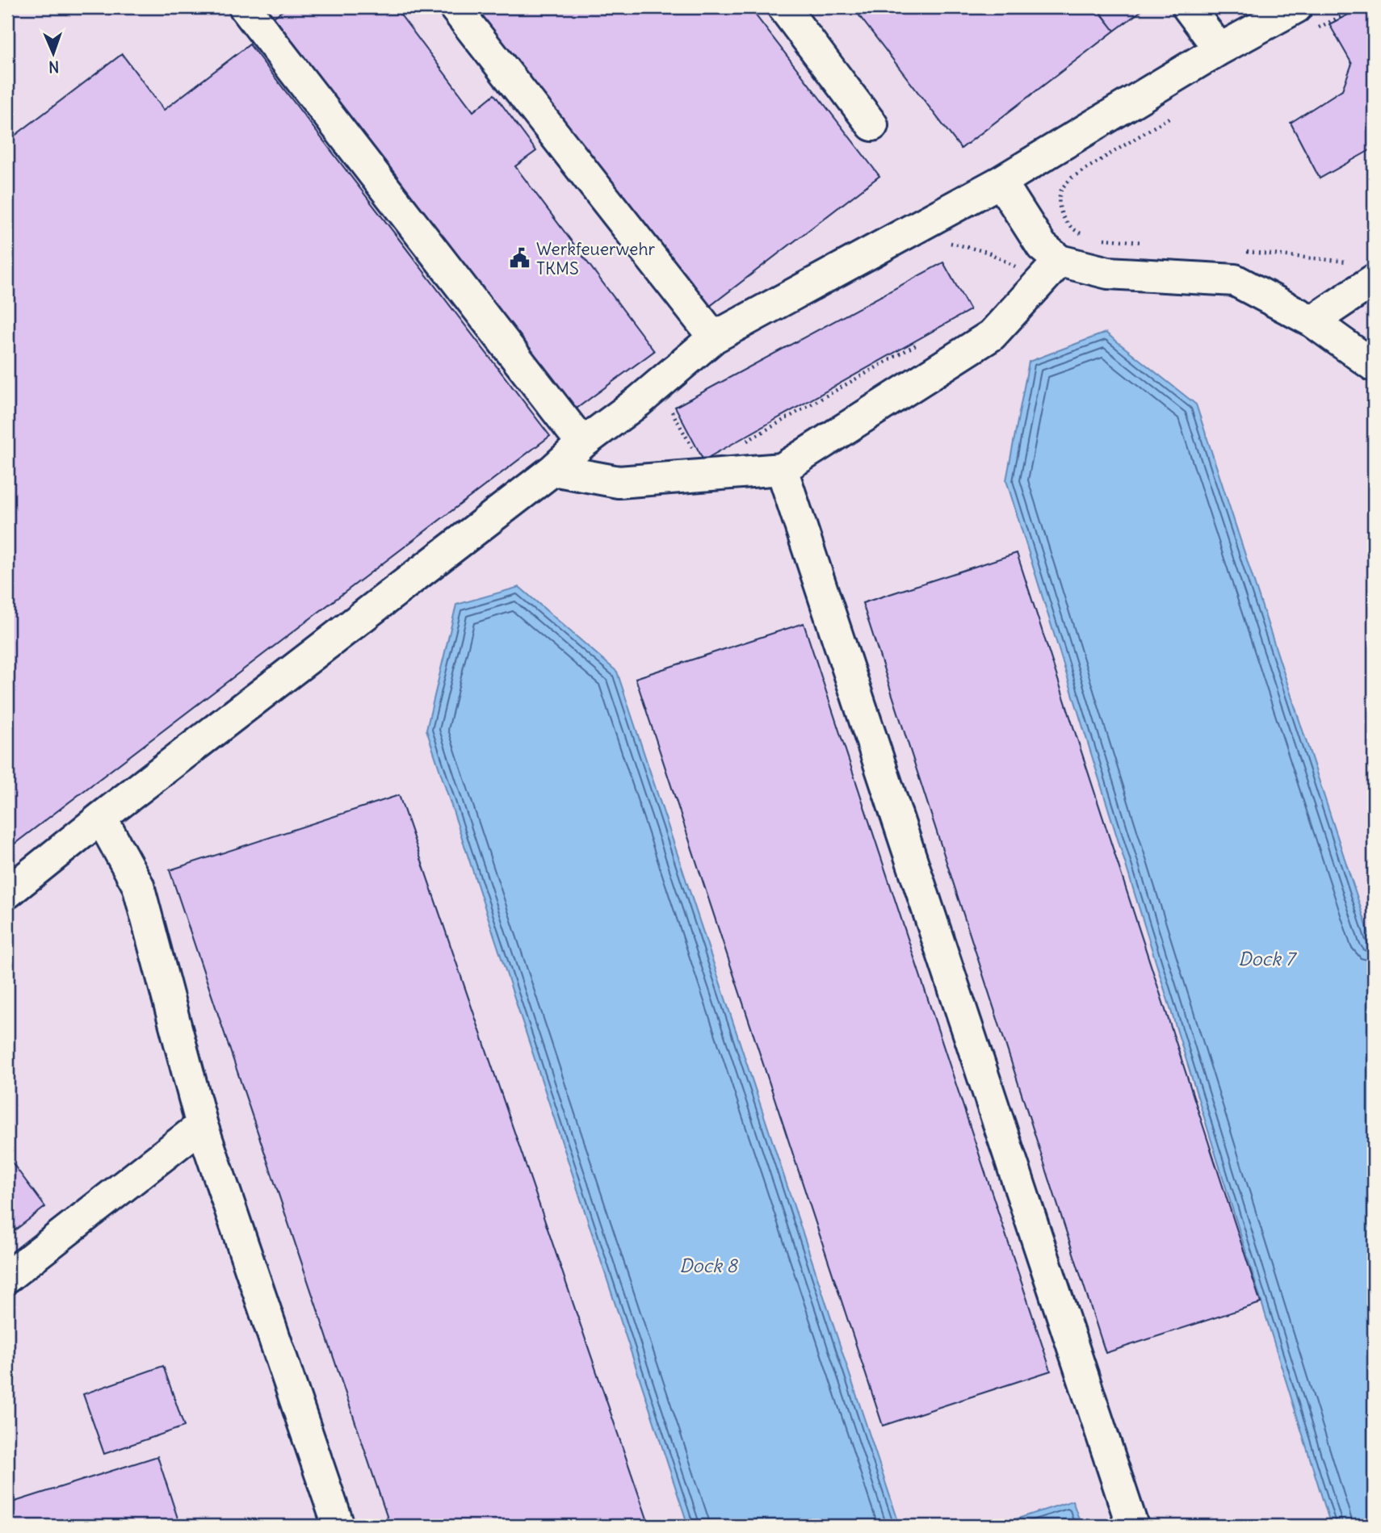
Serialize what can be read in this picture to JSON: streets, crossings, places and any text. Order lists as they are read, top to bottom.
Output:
{
  "water": ["Dock 7", "Dock 8"],
  "places": {
    "public building": ["Werkfeuerwehr TKMS"]
  },
  "north": "bottom"
}
